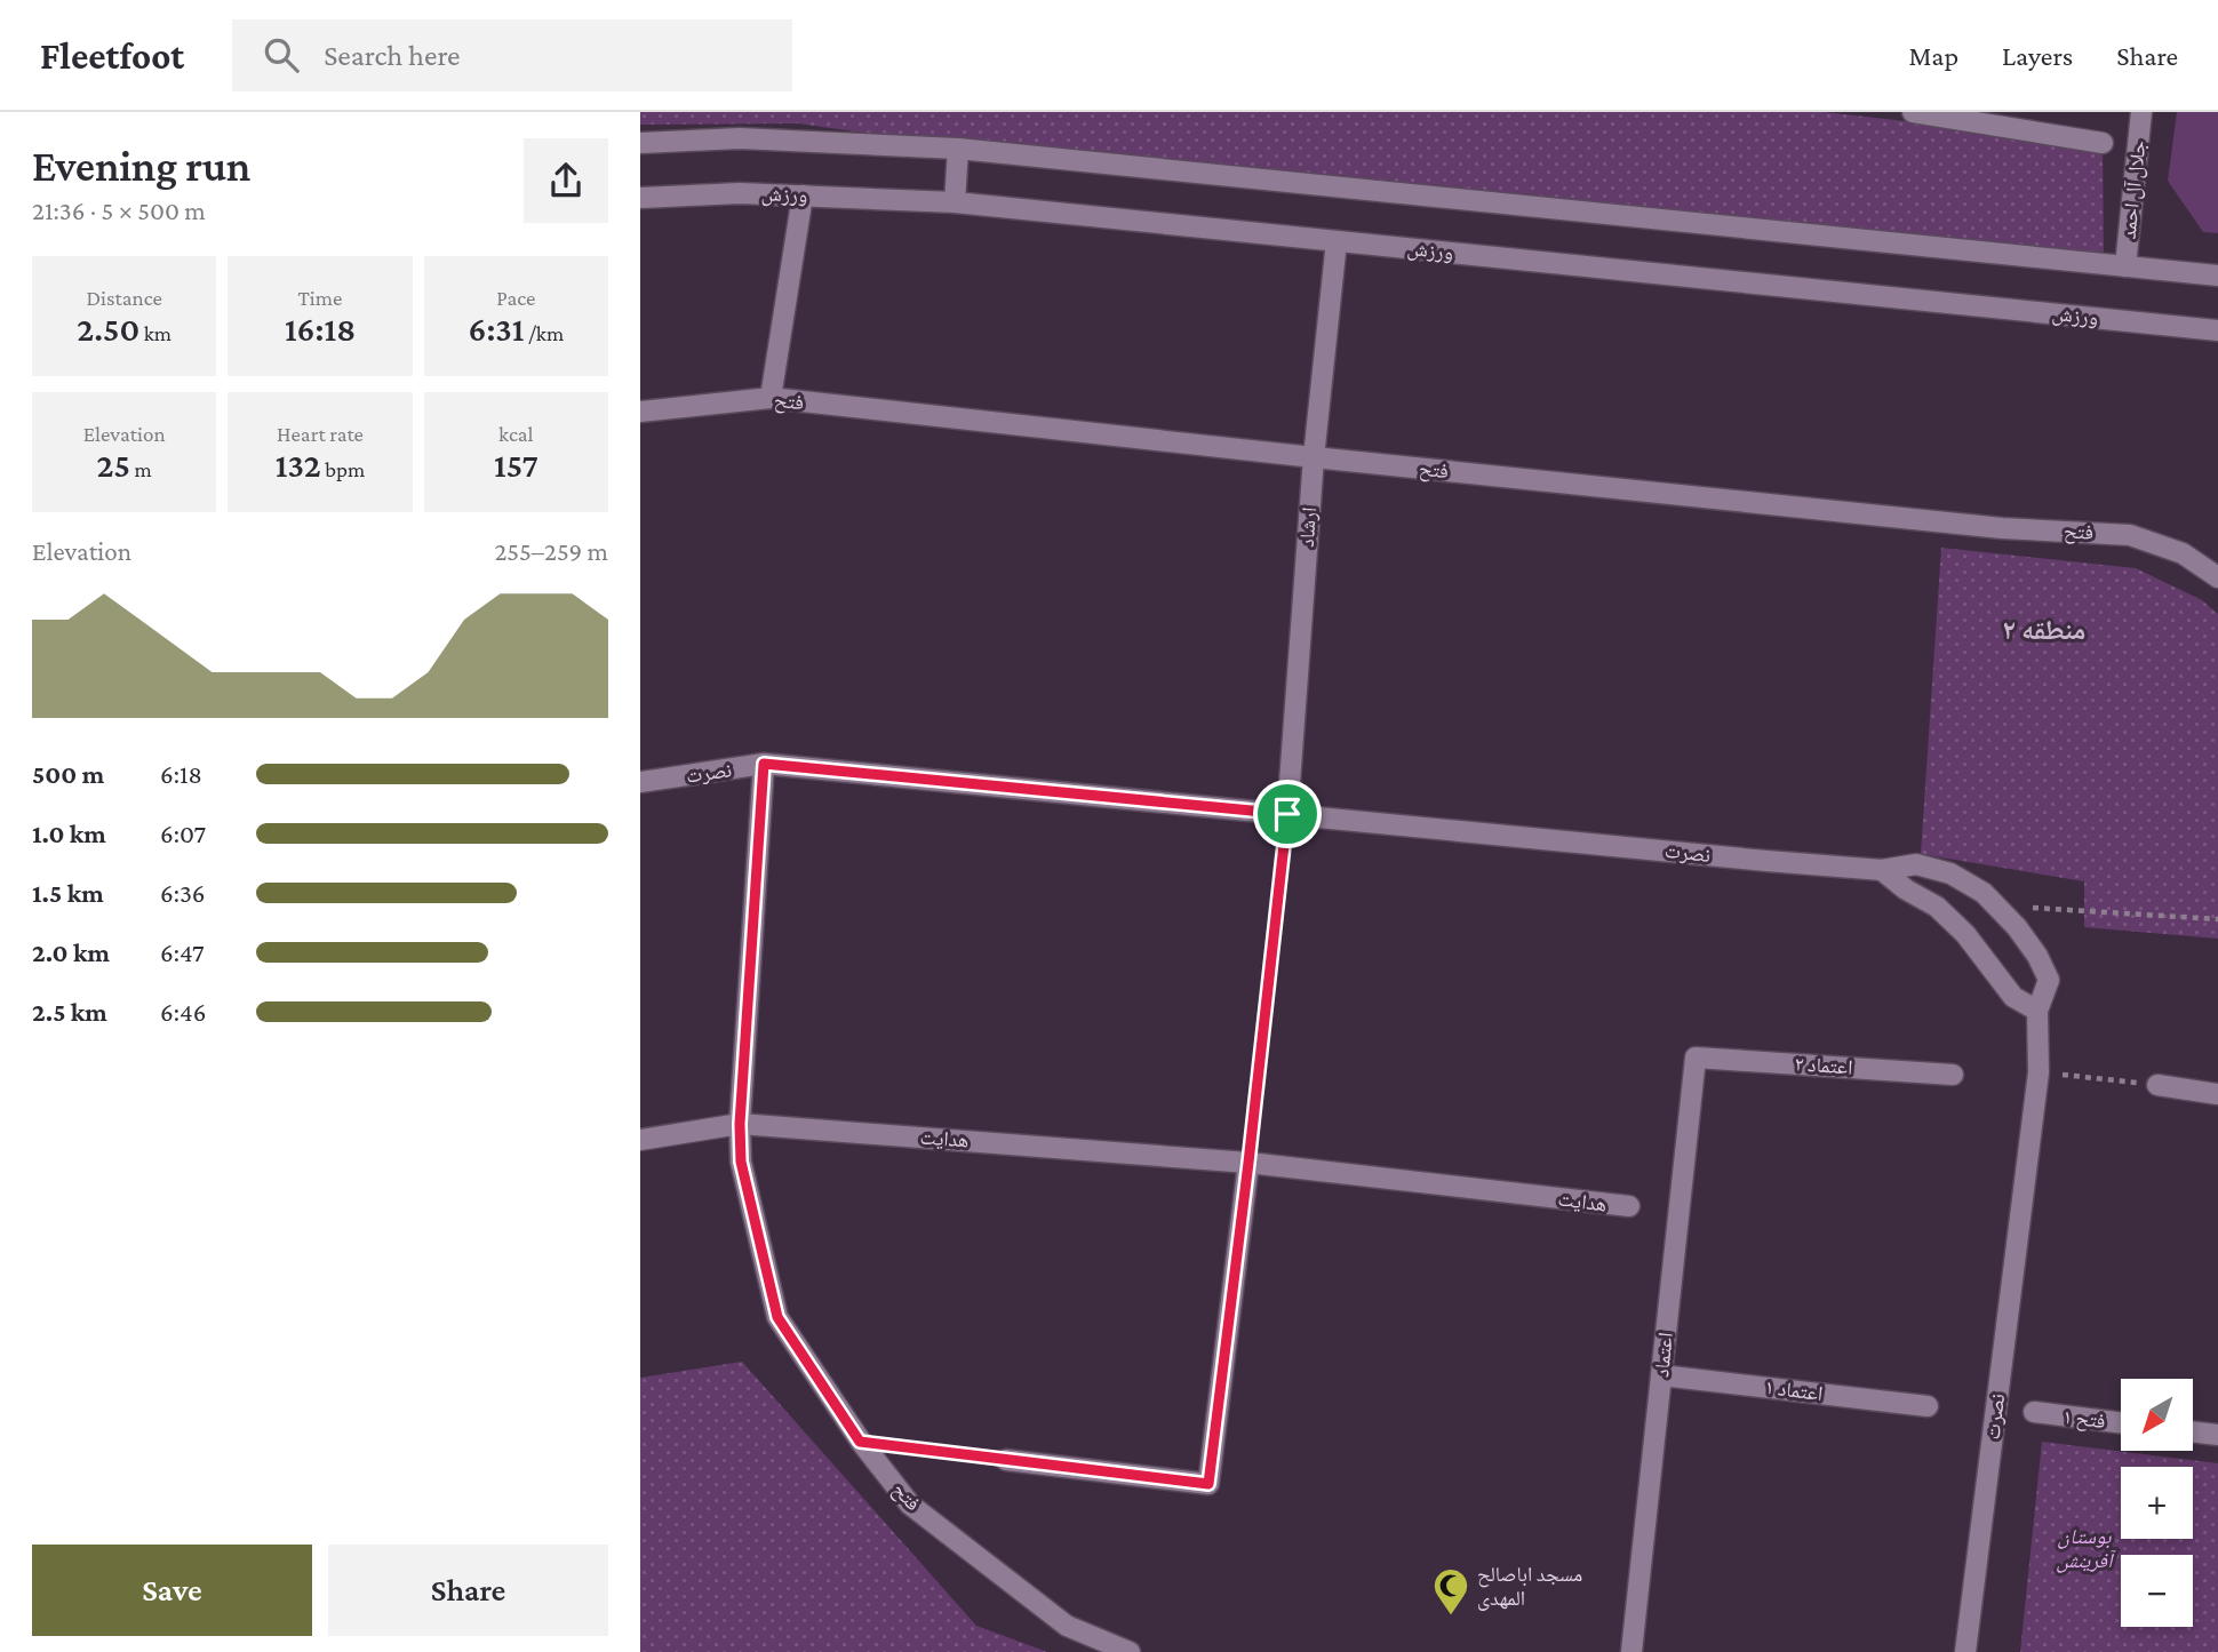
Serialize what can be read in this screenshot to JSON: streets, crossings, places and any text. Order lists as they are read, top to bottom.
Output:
{
  "streets": {
    "street": [
      "جلال آل احمد",
      "ورزش",
      "فتح",
      "ارشاد",
      "نصرت",
      "اعتماد ۲",
      "هدایت",
      "اعتماد",
      "اعتماد ۱",
      "فتح ۱"
    ]
  },
  "crossings": [
    ["ورزش", "ارشاد"],
    ["فتح", "ارشاد"],
    ["فتح", "نصرت"],
    ["فتح", "هدایت"],
    ["ارشاد", "نصرت"],
    ["اعتماد ۲", "اعتماد"],
    ["اعتماد", "اعتماد ۱"]
  ],
  "districts": ["منطقه ۲"],
  "parks": ["بوستان آفرینش"],
  "places": {
    "mosque": ["مسجد اباصالح المهدی"]
  },
  "north": "bottom left",
  "page": {
    "header": "Fleetfoot",
    "search": "Search here",
    "nav": ["Map", "Layers", "Share"],
    "heading": ["Evening run", "21:36 · 5 × 500 m"],
    "stats": [
      ["Distance", "2.50 km"],
      ["Time", "16:18"],
      ["Pace", "6:31 /km"],
      ["Elevation", "25 m"],
      ["Heart rate", "132 bpm"],
      ["kcal", "157"]
    ],
    "chart": ["Elevation", "255–259 m"],
    "list": [
      {
        "name": "500 m",
        "note": "6:18"
      },
      {
        "name": "1.0 km",
        "note": "6:07"
      },
      {
        "name": "1.5 km",
        "note": "6:36"
      },
      {
        "name": "2.0 km",
        "note": "6:47"
      },
      {
        "name": "2.5 km",
        "note": "6:46"
      }
    ],
    "map_buttons": ["+", "−"],
    "buttons": ["Save", "Share"]
  }
}
